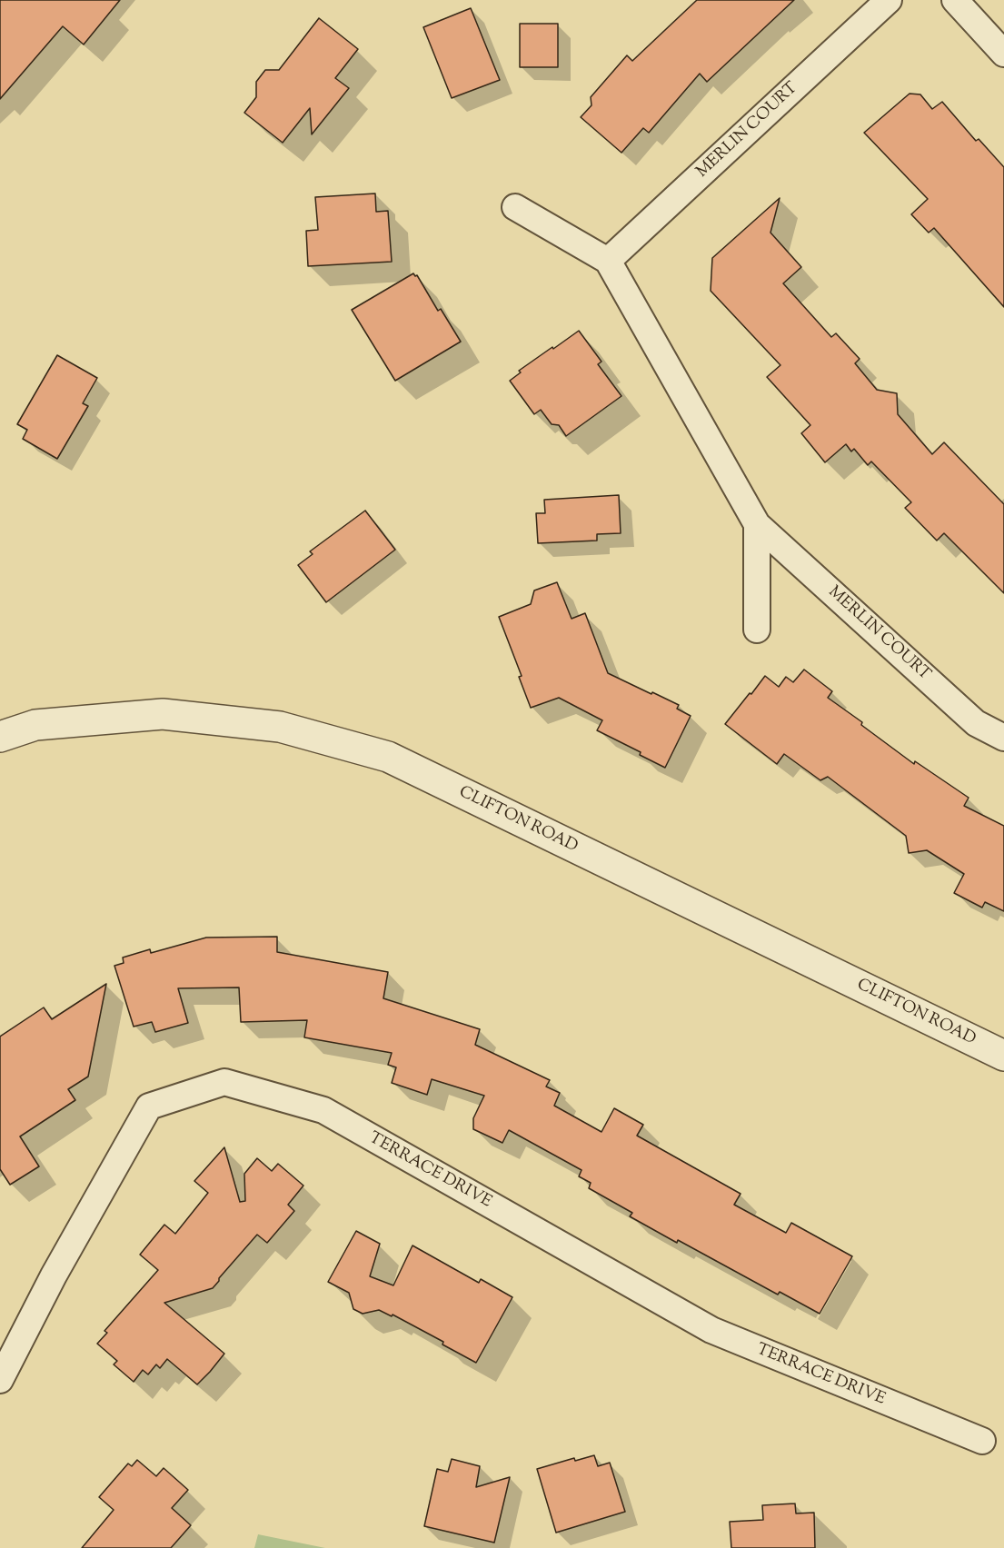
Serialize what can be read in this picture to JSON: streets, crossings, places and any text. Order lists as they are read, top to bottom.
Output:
{
  "streets": {
    "street": ["MERLIN COURT", "CLIFTON ROAD", "TERRACE DRIVE"]
  }
}
